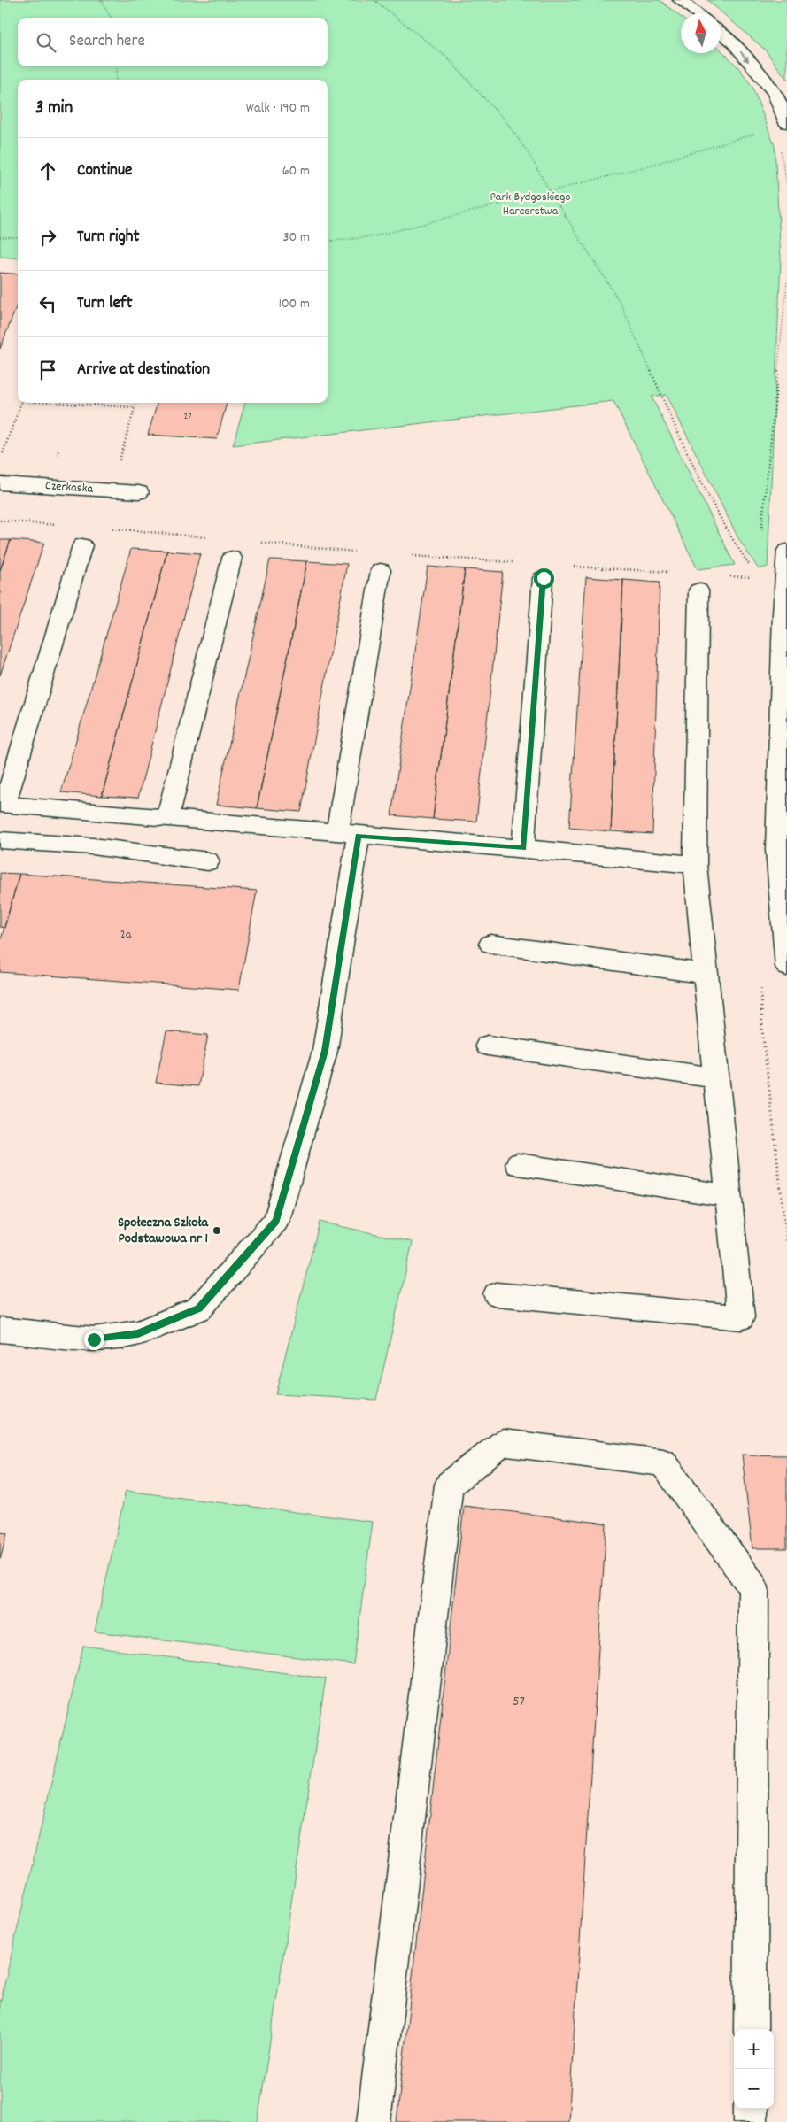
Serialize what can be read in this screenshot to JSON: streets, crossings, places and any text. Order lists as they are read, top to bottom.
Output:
{
  "streets": {
    "street": ["Czerkaska"]
  },
  "parks": ["Park Bydgoskiego Harcerstwa"],
  "places": ["Społeczna Szkoła Podstawowa nr 1"],
  "house_numbers": ["27", "2a", "57"],
  "north": "top",
  "page": {
    "search": "Search here",
    "heading": ["3 min", "Walk · 190 m"],
    "list": [
      ["Continue", "60 m"],
      ["Turn right", "30 m"],
      ["Turn left", "100 m"],
      "Arrive at destination"
    ],
    "map_buttons": ["+", "−"]
  }
}
